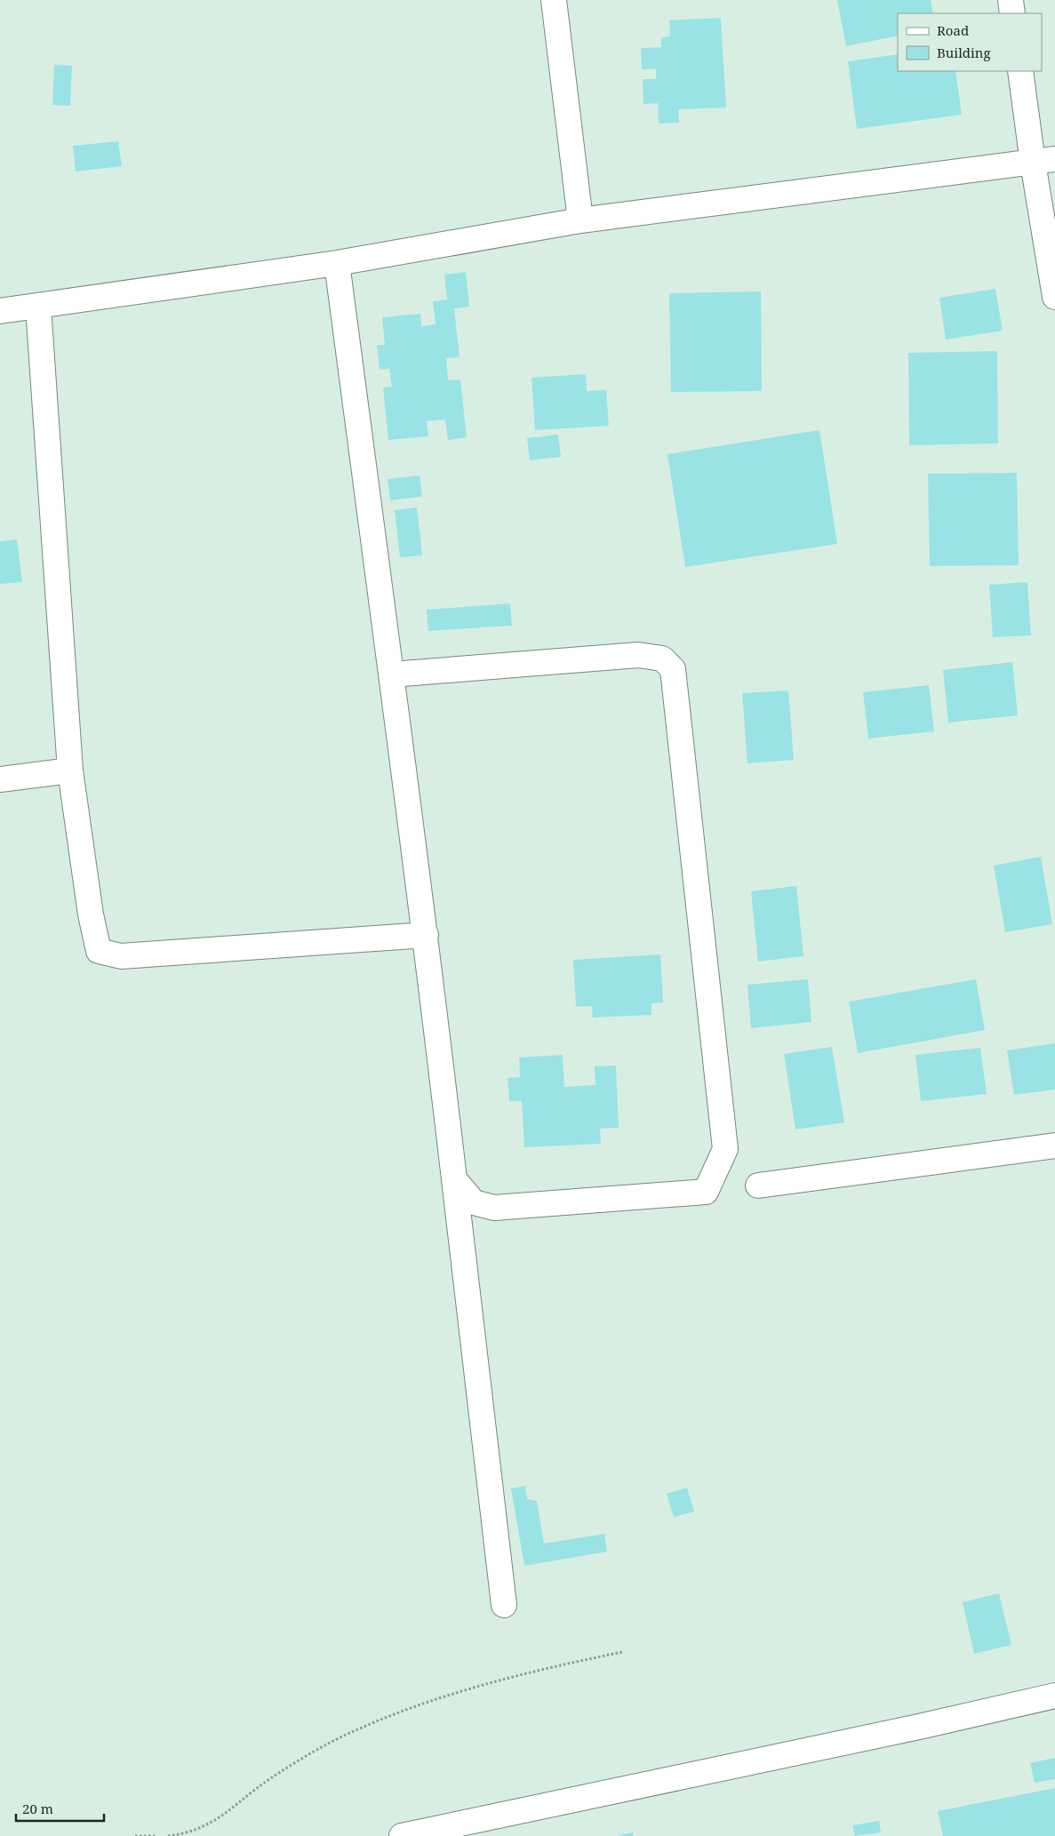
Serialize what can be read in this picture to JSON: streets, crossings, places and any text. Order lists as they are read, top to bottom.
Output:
{
  "legend": ["Road", "Building"],
  "scale_bar": "20 m"
}
